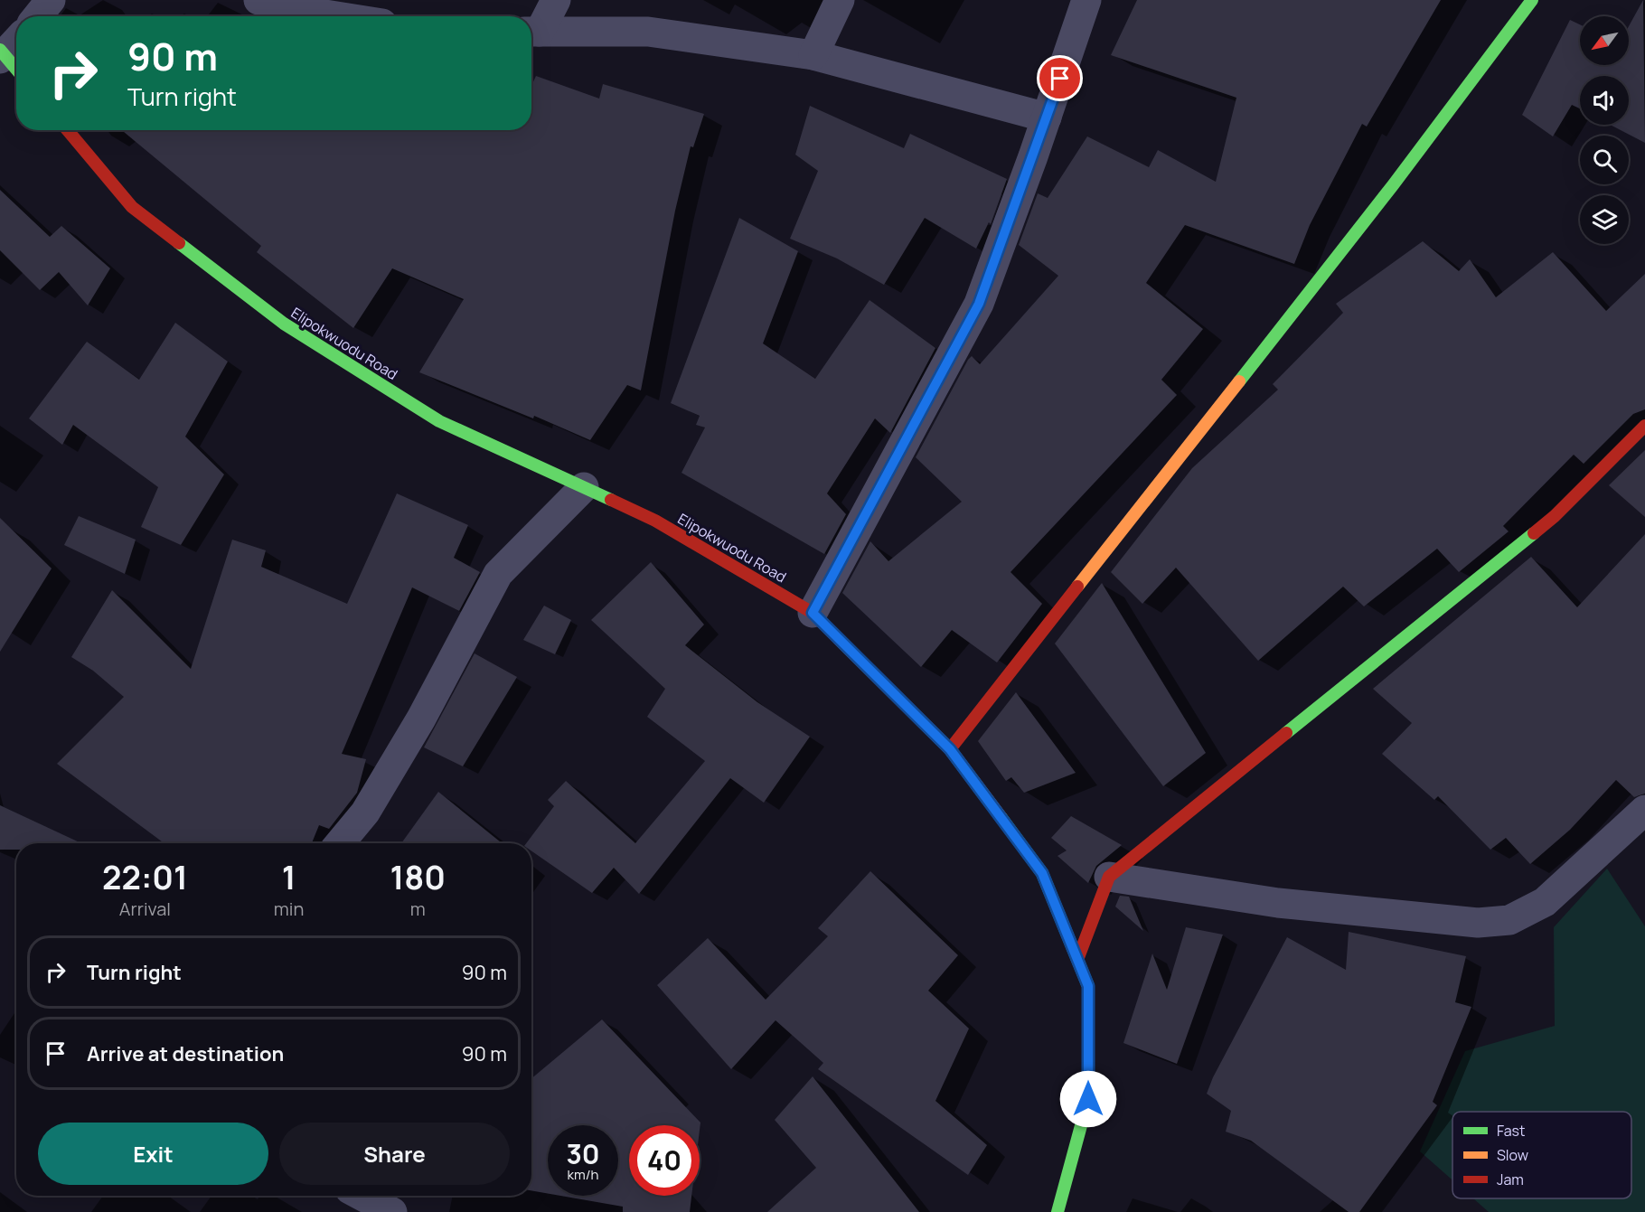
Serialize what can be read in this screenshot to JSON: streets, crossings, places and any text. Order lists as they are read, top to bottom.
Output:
{
  "streets": {
    "street": ["Elipokwuodu Road"]
  },
  "legend": ["Fast", "Slow", "Jam"],
  "north": "bottom left",
  "page": {
    "turn": ["90 m", "Turn right"],
    "eta": [
      "22:01",
      "Arrival",
      "1",
      "min",
      "180",
      "m"
    ],
    "list": [
      {
        "name": "Turn right",
        "value": "90 m"
      },
      {
        "name": "Arrive at destination",
        "value": "90 m"
      }
    ],
    "buttons": ["Exit", "Share"],
    "speed": "30 km/h",
    "limit": "40"
  }
}
